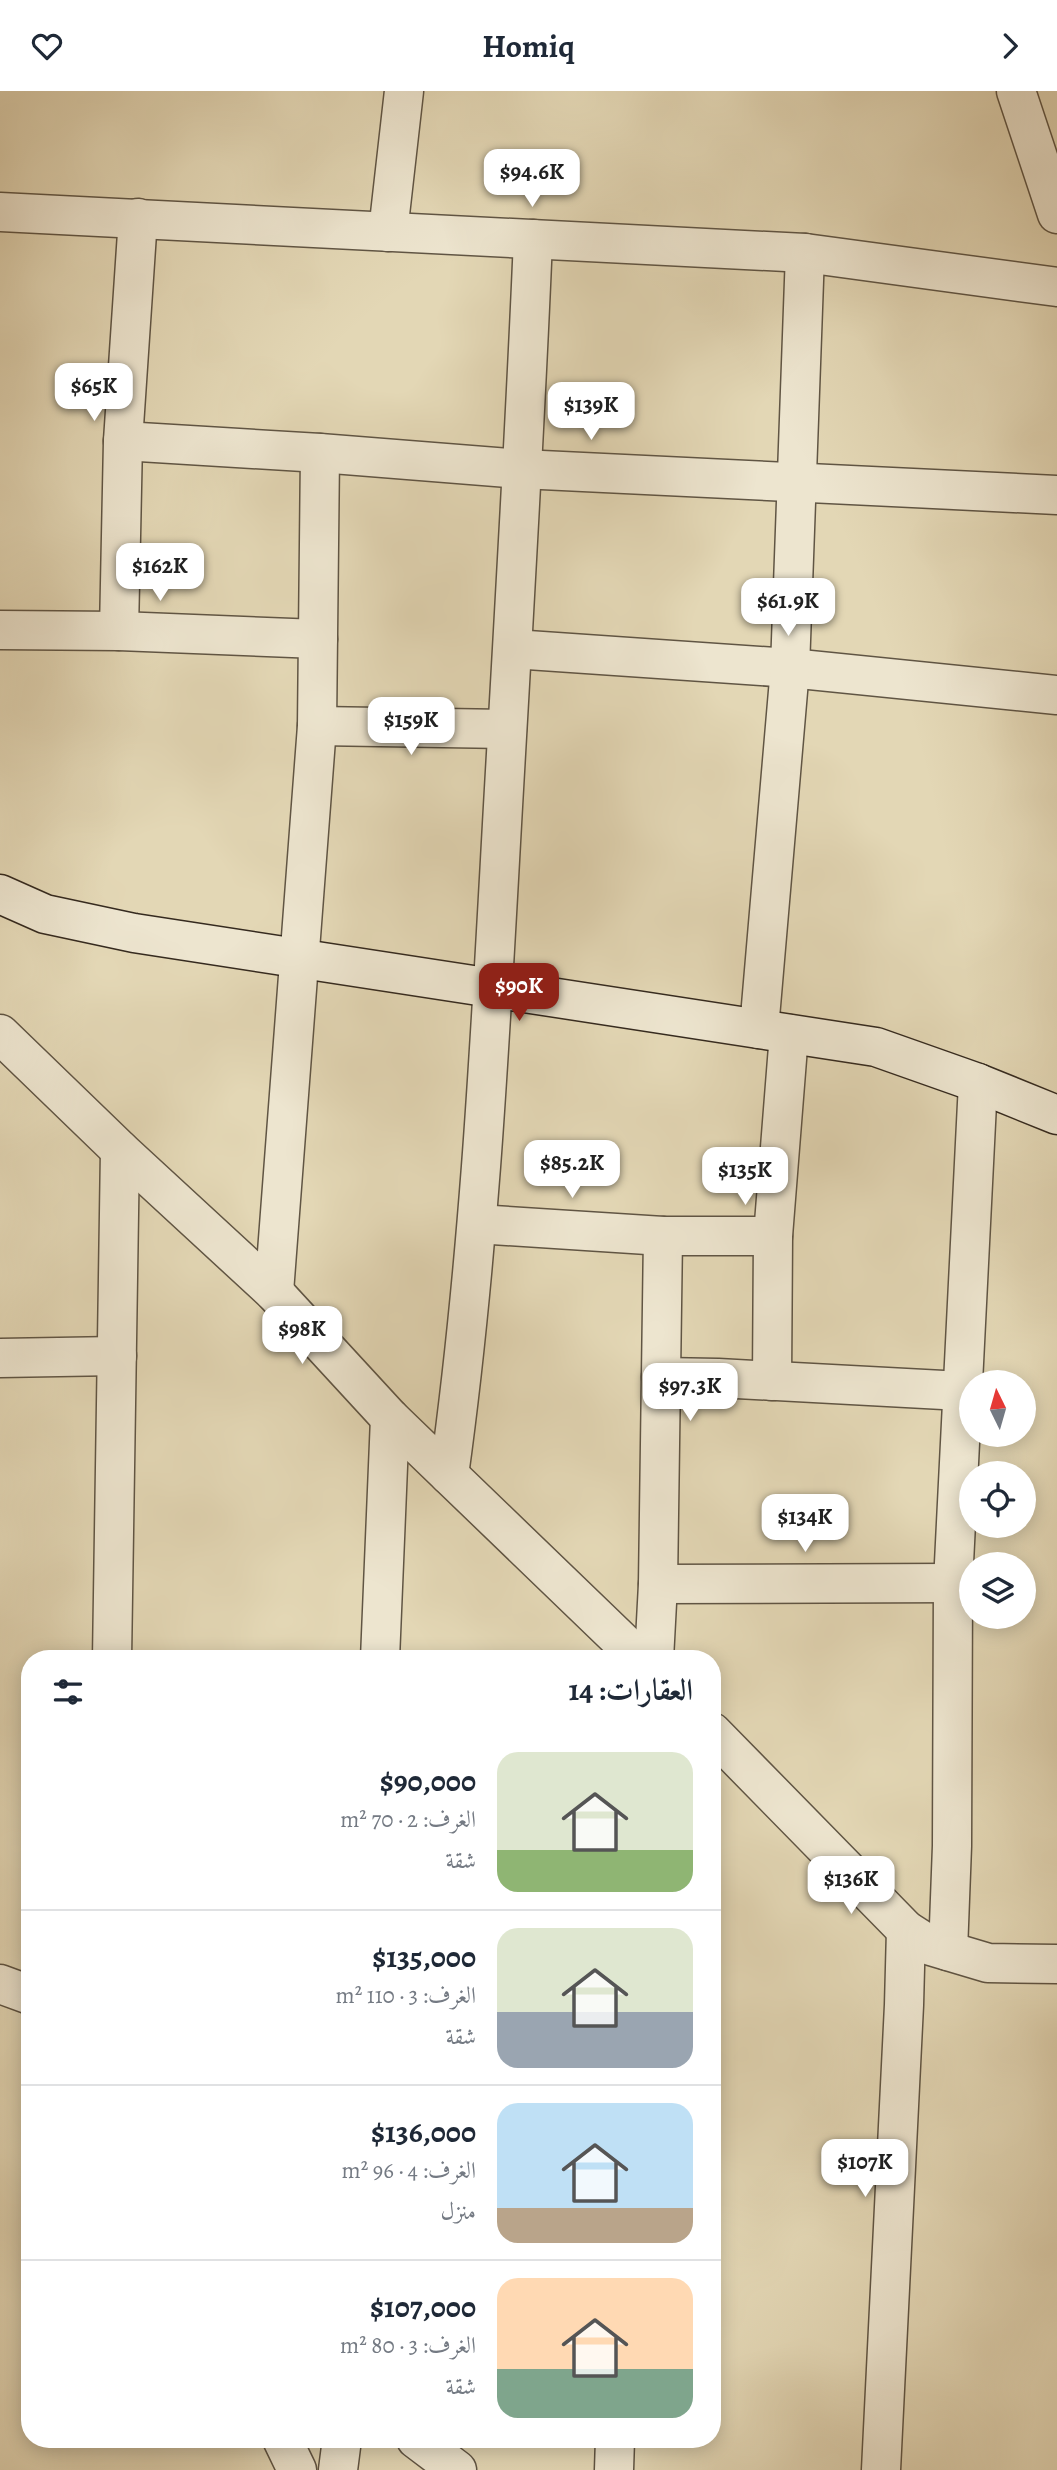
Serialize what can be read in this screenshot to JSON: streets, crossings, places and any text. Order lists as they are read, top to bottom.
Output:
{
  "north": "top",
  "page": {
    "header": "Homiq",
    "price": [
      "$94.6K",
      "$65K",
      "$139K",
      "$162K",
      "$61.9K",
      "$159K",
      "$90K",
      "$85.2K",
      "$135K",
      "$98K",
      "$97.3K",
      "$134K",
      "$136K",
      "$107K"
    ],
    "heading": "العقارات: 14",
    "list": [
      {
        "name": "$90,000",
        "note": "الغرف: 2 · 70 m² · شقة"
      },
      {
        "name": "$135,000",
        "note": "الغرف: 3 · 110 m² · شقة"
      },
      {
        "name": "$136,000",
        "note": "الغرف: 4 · 96 m² · منزل"
      },
      {
        "name": "$107,000",
        "note": "الغرف: 3 · 80 m² · شقة"
      }
    ]
  }
}
